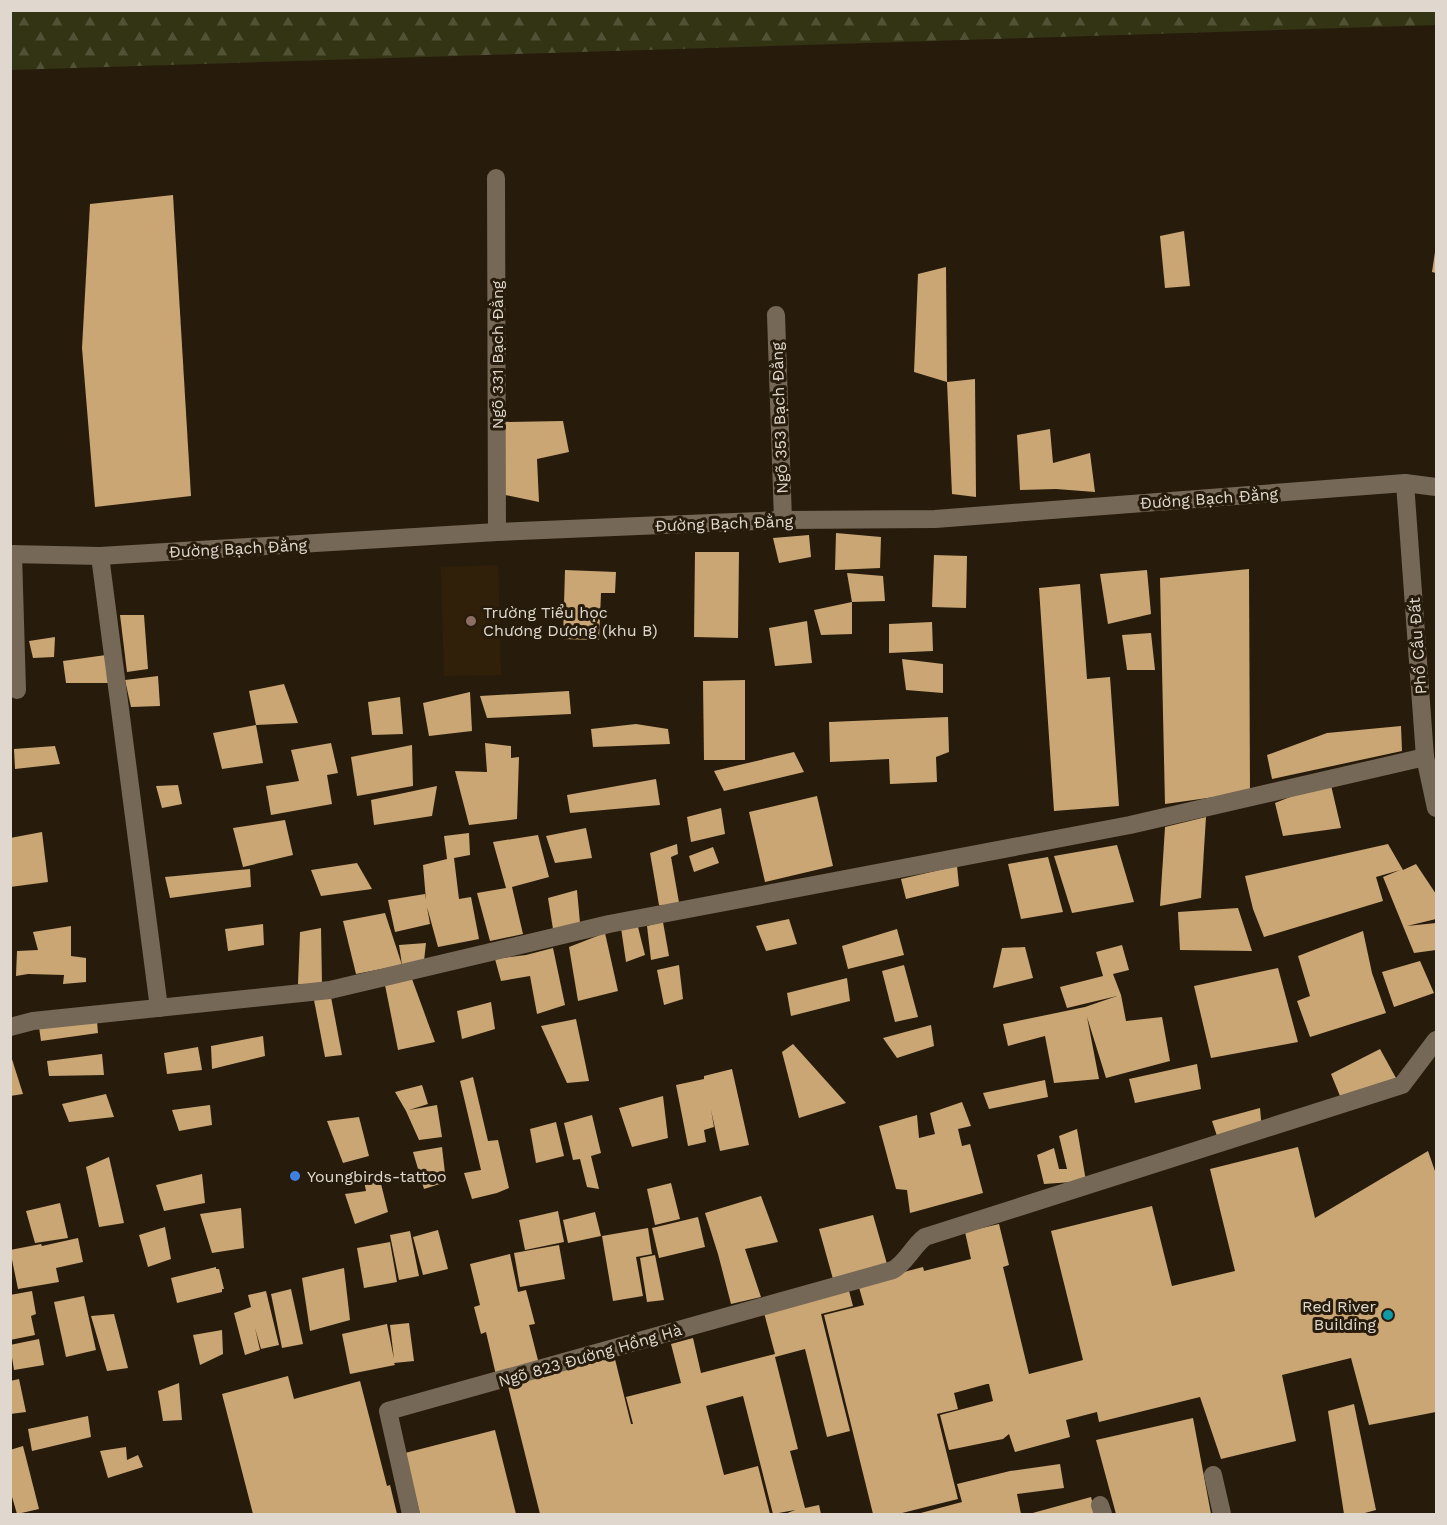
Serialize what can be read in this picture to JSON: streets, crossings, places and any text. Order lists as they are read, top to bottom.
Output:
{
  "streets": {
    "street": [
      "Ngõ 331 Bạch Đằng",
      "Ngõ 353 Bạch Đằng",
      "Đường Bạch Đằng",
      "Phố Cầu Đất",
      "Ngõ 823 Đường Hồng Hà"
    ]
  },
  "crossings": [
    ["Ngõ 331 Bạch Đằng", "Đường Bạch Đằng"],
    ["Ngõ 353 Bạch Đằng", "Đường Bạch Đằng"],
    ["Đường Bạch Đằng", "Phố Cầu Đất"]
  ],
  "places": ["Trường Tiểu học Chương Dương (khu B)", "Youngbirds-tattoo", "Red River Building"]
}
